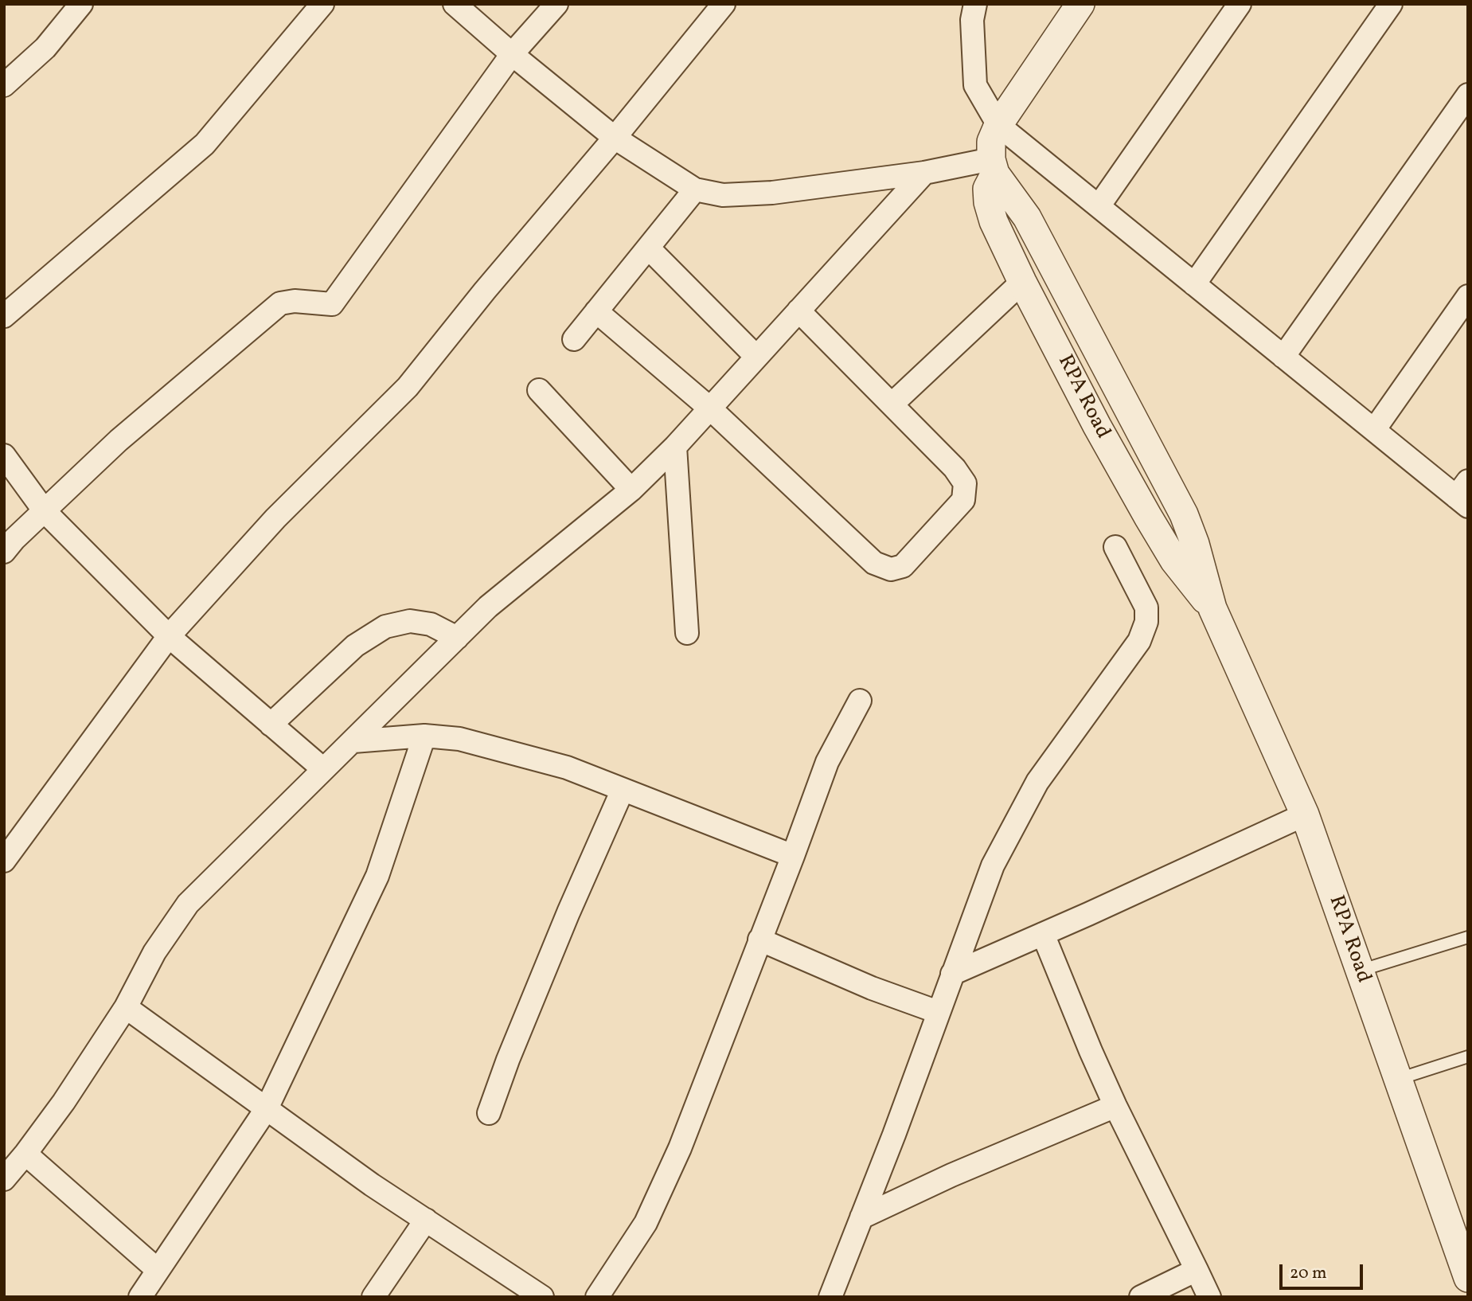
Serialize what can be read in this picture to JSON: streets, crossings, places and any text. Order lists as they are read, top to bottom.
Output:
{
  "streets": {
    "street": ["RPA Road"]
  },
  "scale_bar": "20 m"
}
